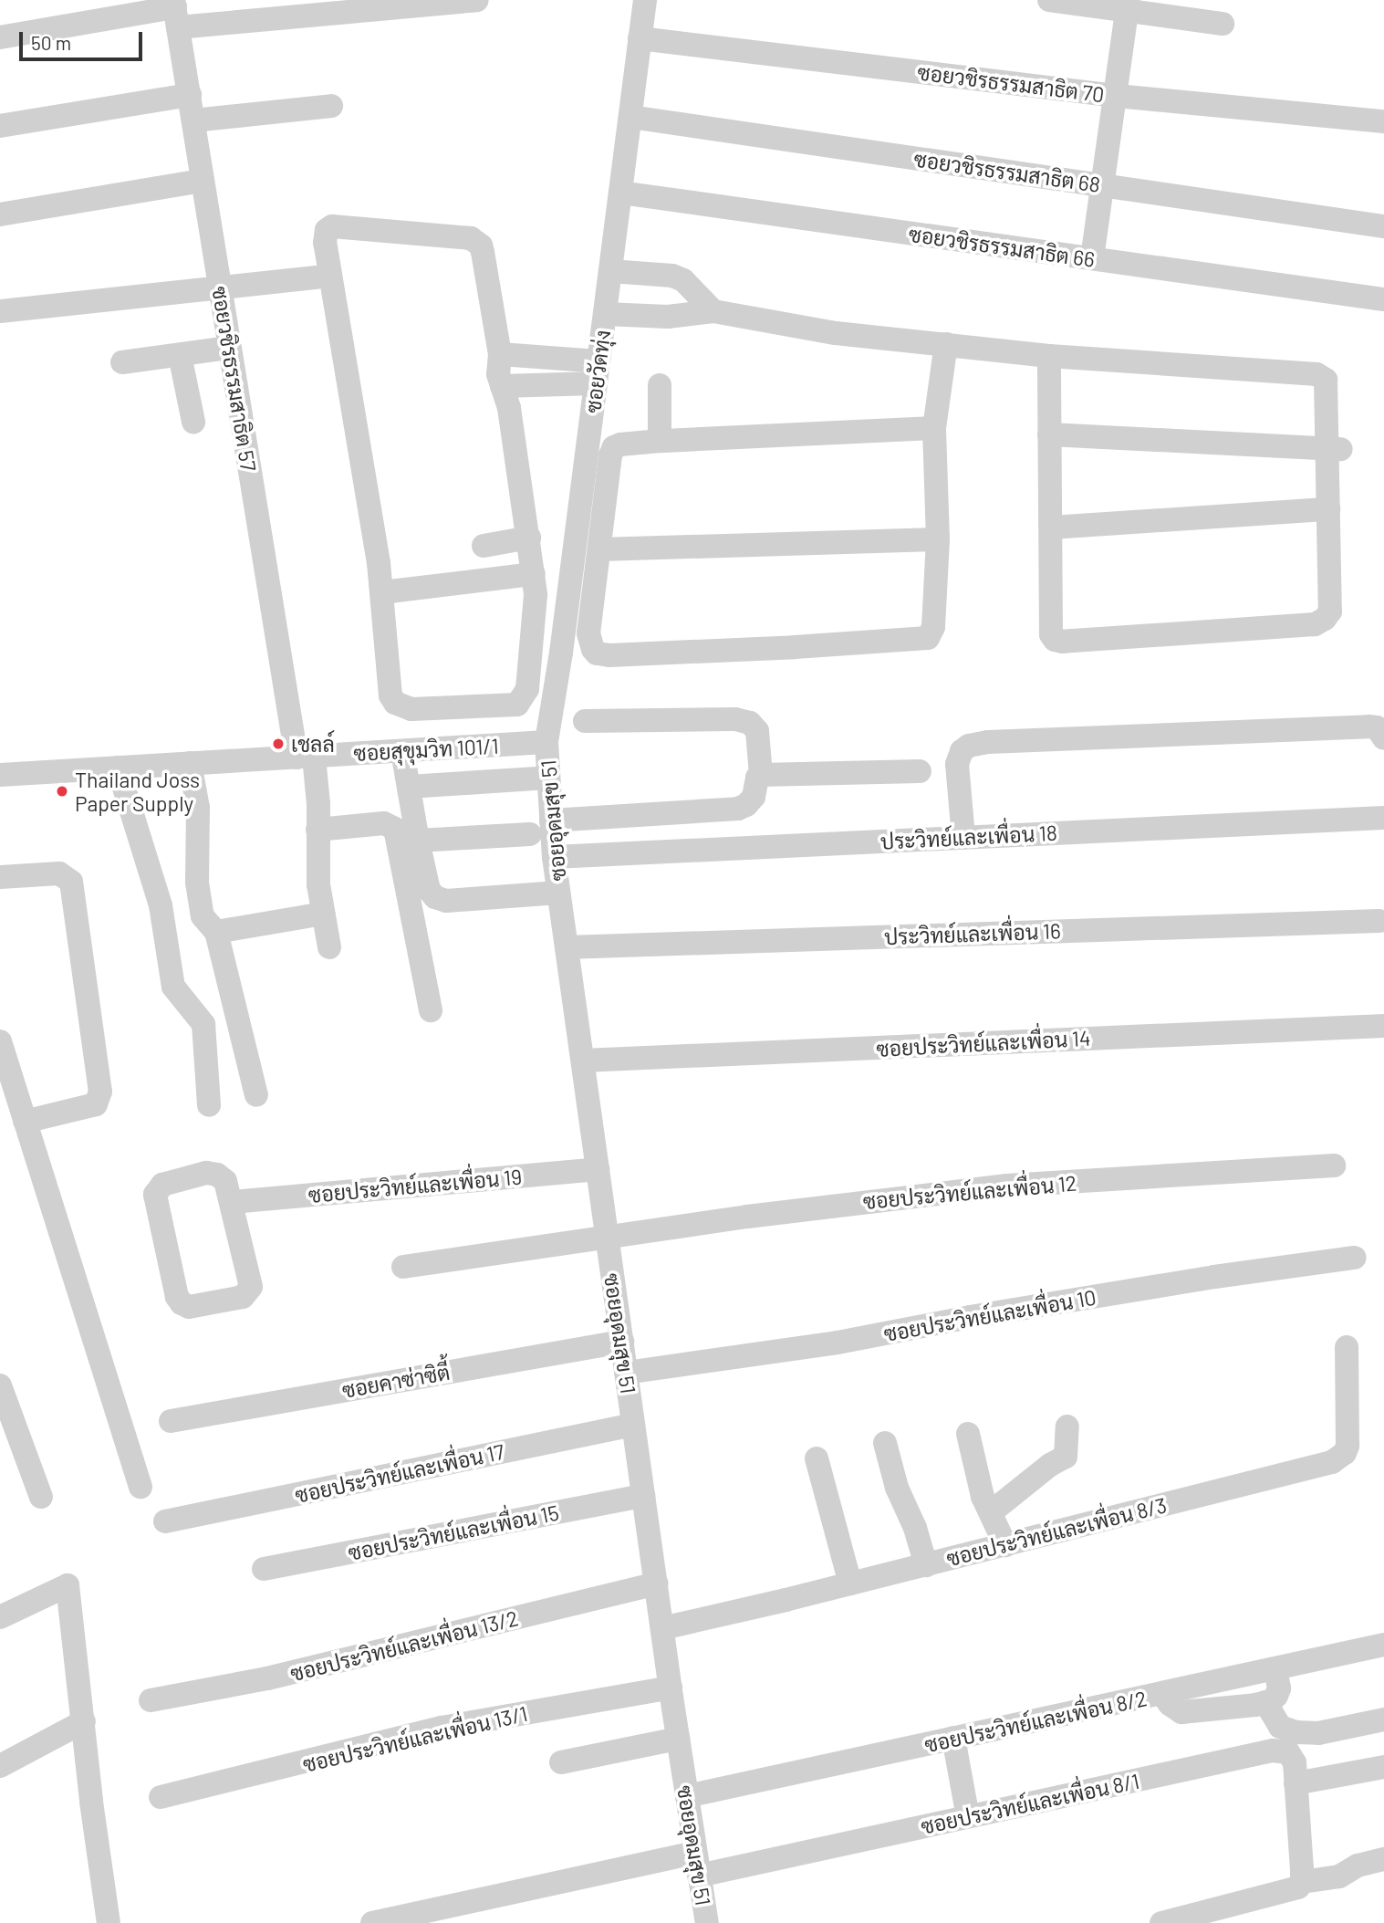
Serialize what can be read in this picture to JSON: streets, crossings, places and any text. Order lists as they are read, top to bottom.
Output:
{
  "streets": {
    "street": [
      "ซอยวชิรธรรมสาธิต 70",
      "ซอยวชิรธรรมสาธิต 68",
      "ซอยวชิรธรรมสาธิต 66",
      "ซอยวัดทุ่ง",
      "ซอยวชิรธรรมสาธิต 57",
      "ซอยสุขุมวิท 101/1",
      "ซอยอุดมสุข 51",
      "ประวิทย์และเพื่อน 18",
      "ประวิทย์และเพื่อน 16",
      "ซอยประวิทย์และเพื่อน 14",
      "ซอยประวิทย์และเพื่อน 19",
      "ซอยประวิทย์และเพื่อน 12",
      "ซอยประวิทย์และเพื่อน 10",
      "ซอยคาซ่าซิตี้",
      "ซอยประวิทย์และเพื่อน 17",
      "ซอยประวิทย์และเพื่อน 8/3",
      "ซอยประวิทย์และเพื่อน 15",
      "ซอยประวิทย์และเพื่อน 13/2",
      "ซอยประวิทย์และเพื่อน 8/2",
      "ซอยประวิทย์และเพื่อน 13/1",
      "ซอยประวิทย์และเพื่อน 8/1"
    ]
  },
  "crossings": [
    ["ซอยวชิรธรรมสาธิต 70", "ซอยวัดทุ่ง"],
    ["ซอยวชิรธรรมสาธิต 68", "ซอยวัดทุ่ง"],
    ["ซอยวชิรธรรมสาธิต 66", "ซอยวัดทุ่ง"],
    ["ซอยวัดทุ่ง", "ซอยสุขุมวิท 101/1"],
    ["ซอยวัดทุ่ง", "ซอยอุดมสุข 51"],
    ["ซอยวชิรธรรมสาธิต 57", "ซอยสุขุมวิท 101/1"],
    ["ซอยสุขุมวิท 101/1", "ซอยอุดมสุข 51"],
    ["ซอยอุดมสุข 51", "ประวิทย์และเพื่อน 18"],
    ["ซอยอุดมสุข 51", "ประวิทย์และเพื่อน 16"],
    ["ซอยอุดมสุข 51", "ซอยประวิทย์และเพื่อน 14"],
    ["ซอยอุดมสุข 51", "ซอยประวิทย์และเพื่อน 19"],
    ["ซอยอุดมสุข 51", "ซอยประวิทย์และเพื่อน 12"],
    ["ซอยอุดมสุข 51", "ซอยประวิทย์และเพื่อน 10"],
    ["ซอยอุดมสุข 51", "ซอยคาซ่าซิตี้"],
    ["ซอยอุดมสุข 51", "ซอยประวิทย์และเพื่อน 17"],
    ["ซอยอุดมสุข 51", "ซอยประวิทย์และเพื่อน 8/3"],
    ["ซอยอุดมสุข 51", "ซอยประวิทย์และเพื่อน 15"],
    ["ซอยอุดมสุข 51", "ซอยประวิทย์และเพื่อน 13/2"],
    ["ซอยอุดมสุข 51", "ซอยประวิทย์และเพื่อน 8/2"],
    ["ซอยอุดมสุข 51", "ซอยประวิทย์และเพื่อน 13/1"],
    ["ซอยอุดมสุข 51", "ซอยประวิทย์และเพื่อน 8/1"]
  ],
  "places": ["เชลล์", "Thailand Joss Paper Supply"],
  "scale_bar": "50 m"
}
